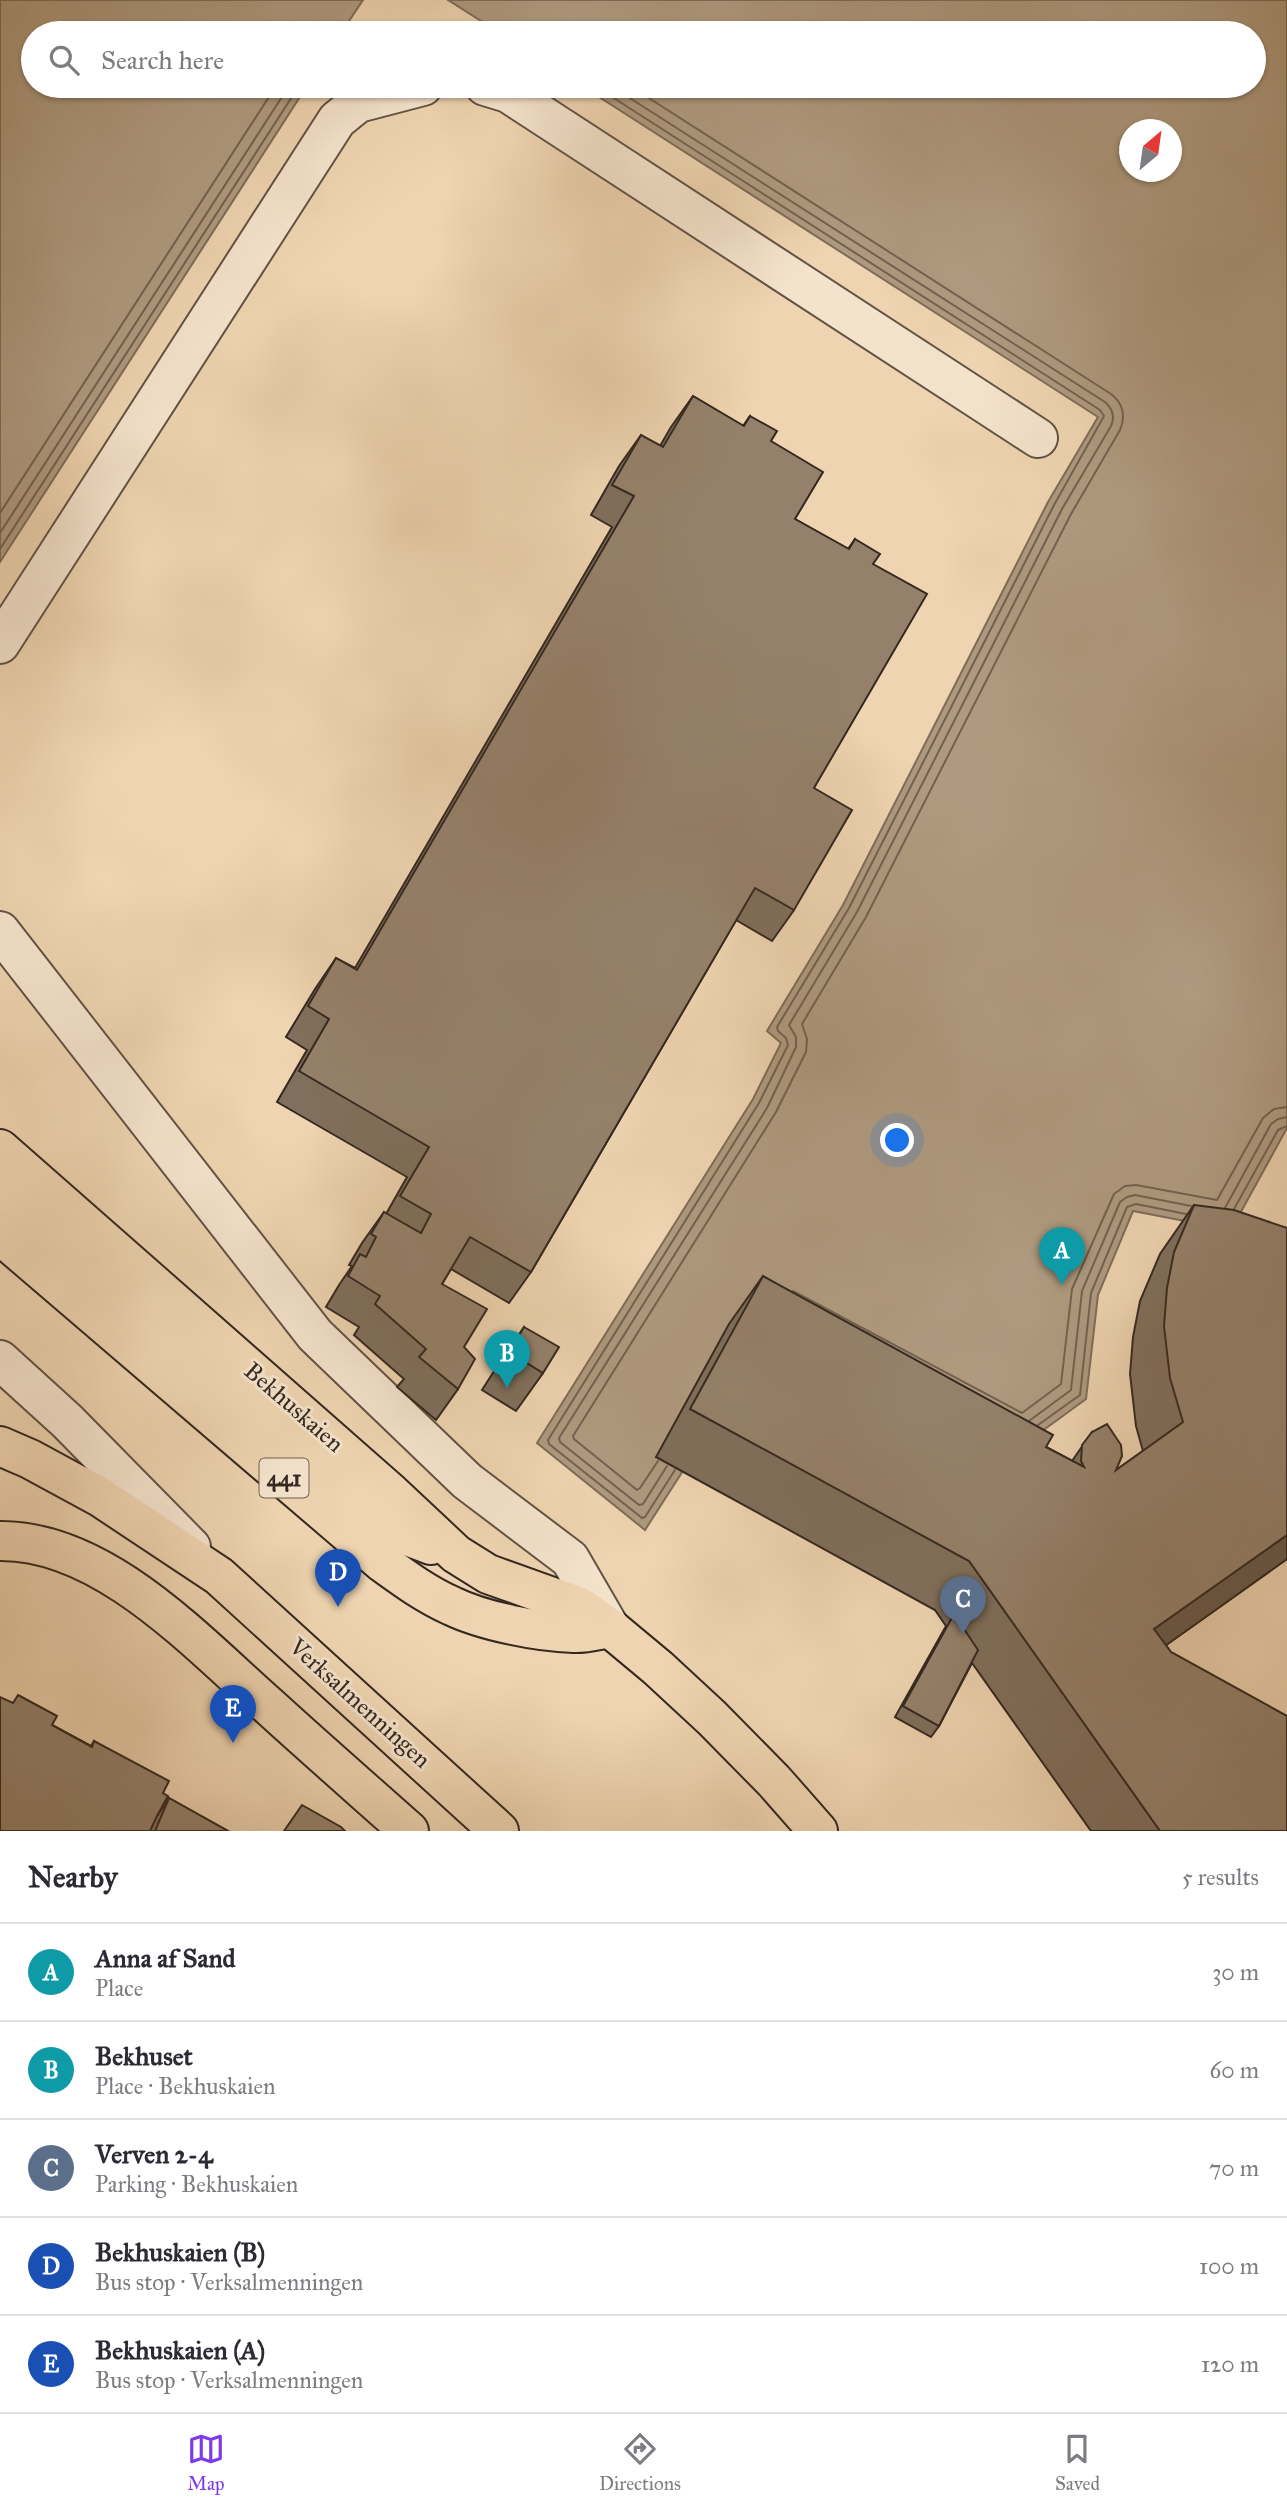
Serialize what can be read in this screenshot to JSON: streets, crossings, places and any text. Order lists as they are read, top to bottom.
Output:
{
  "streets": {
    "main road": ["Bekhuskaien", "441", "Verksalmenningen"]
  },
  "crossings": [
    ["Bekhuskaien", "441"]
  ],
  "north": "top right",
  "page": {
    "search": "Search here",
    "pins": [
      "A",
      "B",
      "D",
      "C",
      "E"
    ],
    "heading": ["Nearby", "5 results"],
    "list": [
      {
        "mark": "A",
        "name": "Anna af Sand",
        "note": "Place",
        "value": "30 m"
      },
      {
        "mark": "B",
        "name": "Bekhuset",
        "note": "Place · Bekhuskaien",
        "value": "60 m"
      },
      {
        "mark": "C",
        "name": "Verven 2-4",
        "note": "Parking · Bekhuskaien",
        "value": "70 m"
      },
      {
        "mark": "D",
        "name": "Bekhuskaien (B)",
        "note": "Bus stop · Verksalmenningen",
        "value": "100 m"
      },
      {
        "mark": "E",
        "name": "Bekhuskaien (A)",
        "note": "Bus stop · Verksalmenningen",
        "value": "120 m"
      }
    ],
    "nav": ["Map", "Directions", "Saved"]
  }
}
